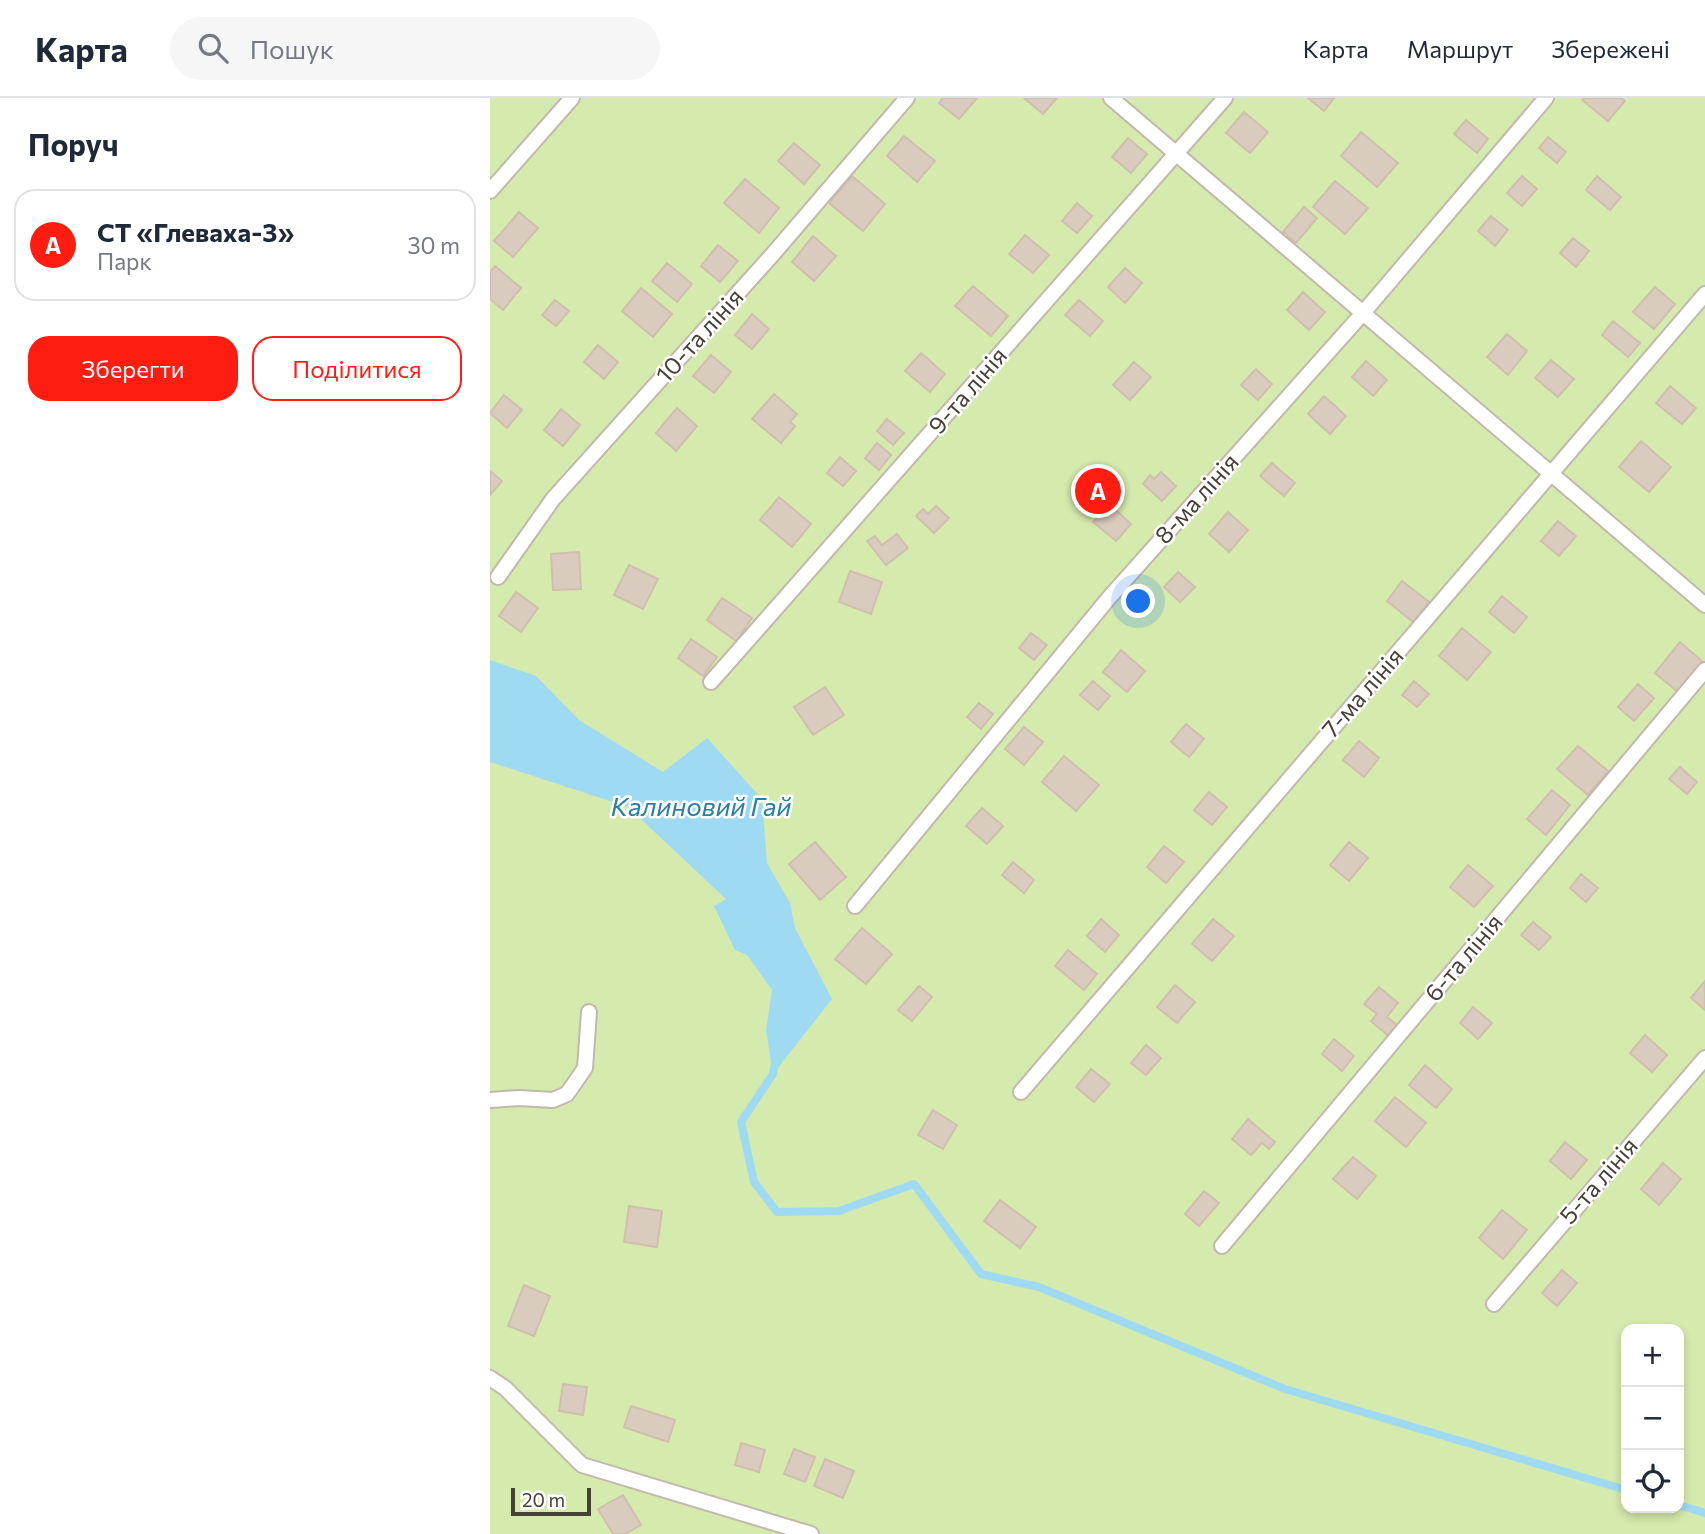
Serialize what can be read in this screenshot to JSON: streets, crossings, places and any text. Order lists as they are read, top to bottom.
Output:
{
  "streets": {
    "lane": [
      "10-та лінія",
      "9-та лінія",
      "8-ма лінія",
      "7-ма лінія",
      "6-та лінія",
      "5-та лінія"
    ]
  },
  "water": ["Калиновий Гай"],
  "scale_bar": "20 m",
  "page": {
    "header": "Карта",
    "search": "Пошук",
    "nav": ["Карта", "Маршрут", "Збережені"],
    "heading": "Поруч",
    "list": [
      {
        "mark": "A",
        "name": "СТ «Глеваха-3»",
        "note": "Парк",
        "value": "30 m"
      }
    ],
    "buttons": ["Зберегти", "Поділитися"],
    "pins": "A",
    "map_buttons": ["+", "−"],
    "scale": "20 m"
  }
}
